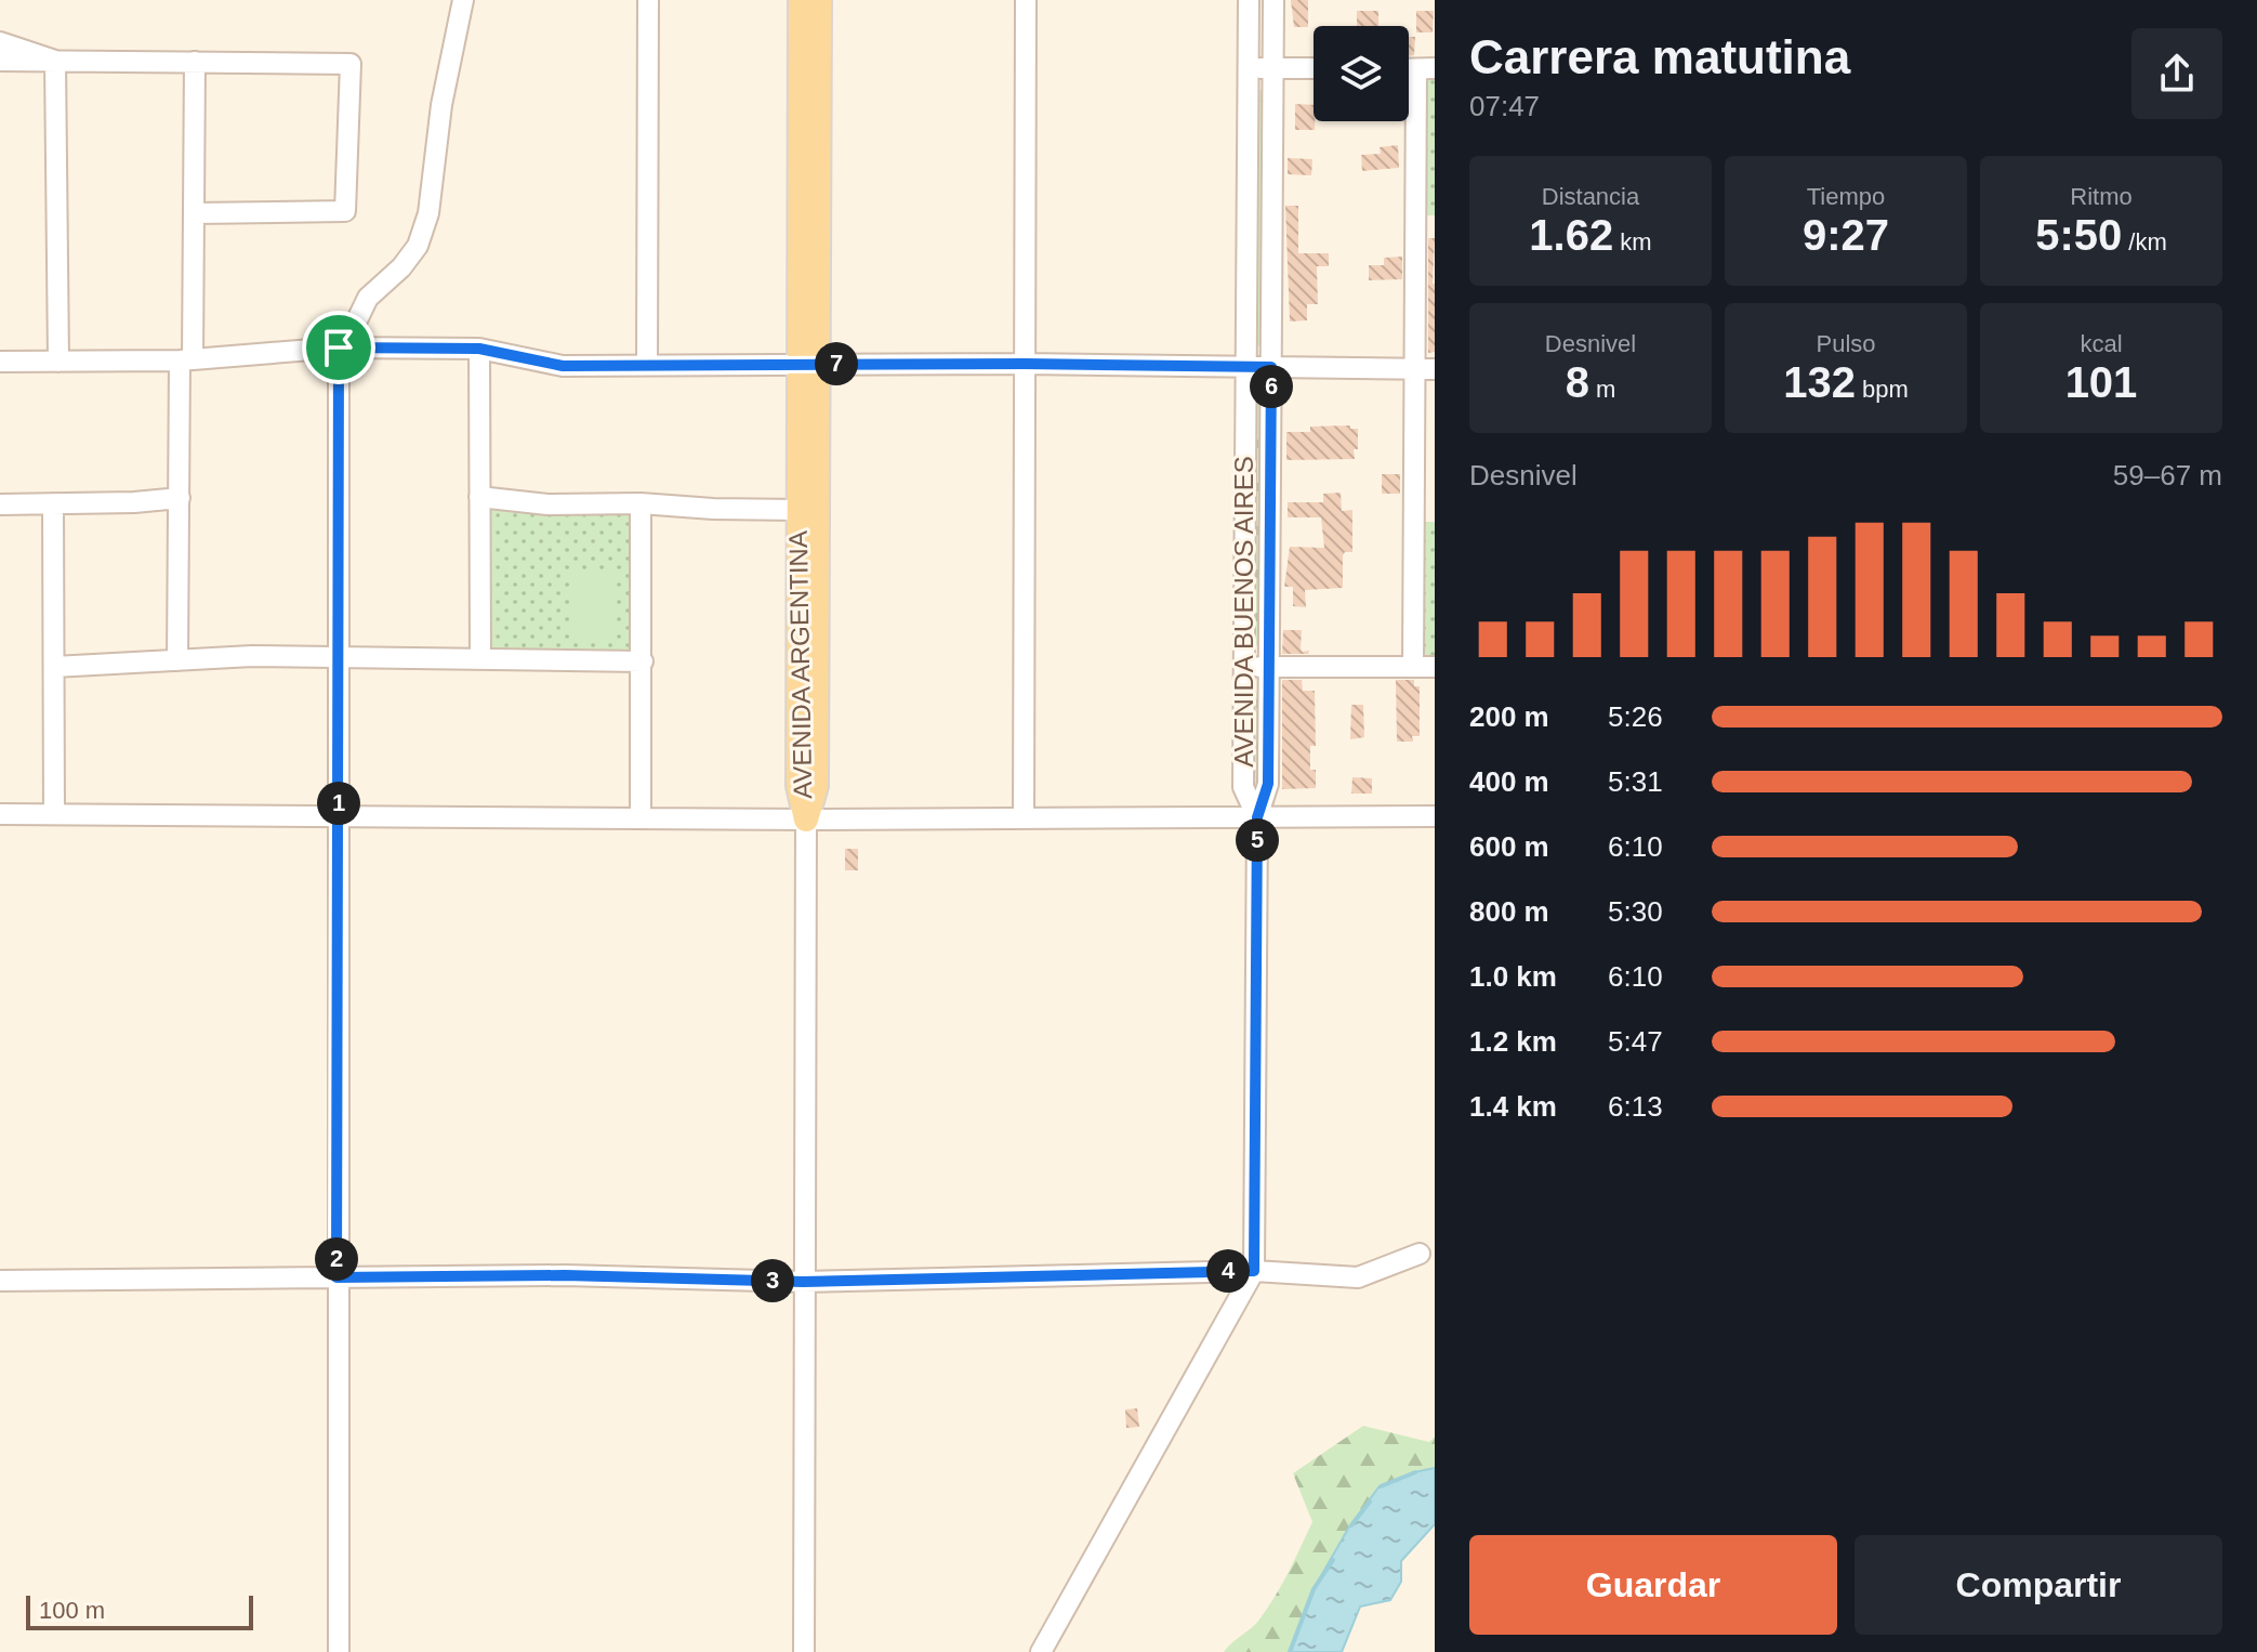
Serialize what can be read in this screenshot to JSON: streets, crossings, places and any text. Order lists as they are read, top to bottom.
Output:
{
  "streets": {
    "main road": ["AVENIDA ARGENTINA"],
    "street": ["AVENIDA BUENOS AIRES"]
  },
  "scale_bar": "100 m",
  "page": {
    "heading": ["Carrera matutina", "07:47"],
    "stats": [
      ["Distancia", "1.62 km"],
      ["Tiempo", "9:27"],
      ["Ritmo", "5:50 /km"],
      ["Desnivel", "8 m"],
      ["Pulso", "132 bpm"],
      ["kcal", "101"]
    ],
    "pins": [
      "7",
      "6",
      "1",
      "5",
      "2",
      "4",
      "3"
    ],
    "chart": ["Desnivel", "59–67 m"],
    "list": [
      {
        "name": "200 m",
        "note": "5:26"
      },
      {
        "name": "400 m",
        "note": "5:31"
      },
      {
        "name": "600 m",
        "note": "6:10"
      },
      {
        "name": "800 m",
        "note": "5:30"
      },
      {
        "name": "1.0 km",
        "note": "6:10"
      },
      {
        "name": "1.2 km",
        "note": "5:47"
      },
      {
        "name": "1.4 km",
        "note": "6:13"
      }
    ],
    "buttons": ["Guardar", "Compartir"],
    "scale": "100 m"
  }
}
